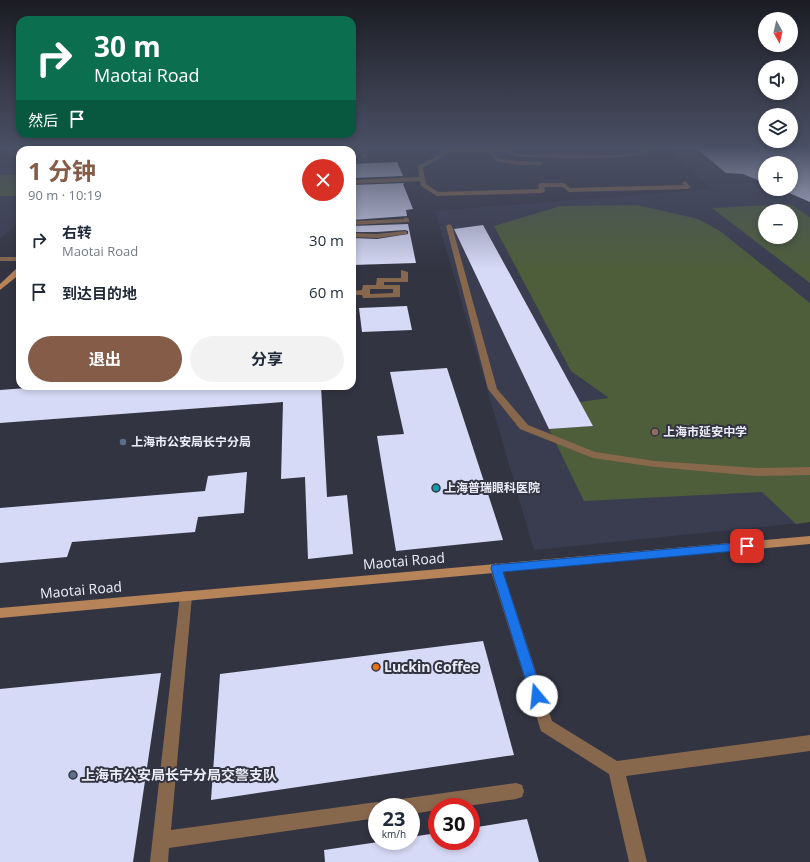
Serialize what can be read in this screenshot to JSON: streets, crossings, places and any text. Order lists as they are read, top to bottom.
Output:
{
  "streets": {
    "street": ["Maotai Road"]
  },
  "places": [
    "上海市延安中学",
    "上海市公安局长宁分局",
    "上海普瑞眼科医院",
    "Luckin Coffee",
    "上海市公安局长宁分局交警支队"
  ],
  "north": "bottom",
  "page": {
    "map_buttons": ["+", "−"],
    "turn": ["30 m", "Maotai Road"],
    "then": "然后",
    "heading": ["1 分钟", "90 m · 10:19"],
    "list": [
      {
        "name": "右转",
        "note": "Maotai Road",
        "value": "30 m"
      },
      {
        "name": "到达目的地",
        "value": "60 m"
      }
    ],
    "buttons": ["退出", "分享"],
    "speed": "23 km/h",
    "limit": "30"
  }
}
